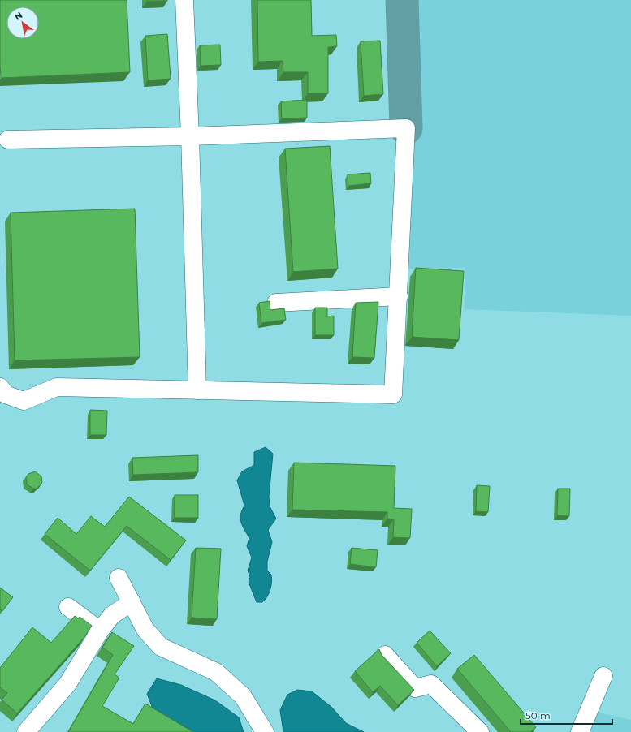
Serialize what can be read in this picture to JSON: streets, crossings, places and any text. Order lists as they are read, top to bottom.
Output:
{
  "scale_bar": "50 m",
  "north": "top left"
}
